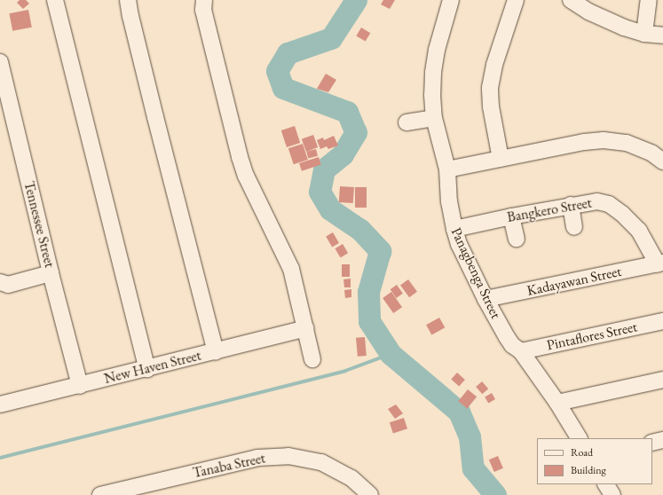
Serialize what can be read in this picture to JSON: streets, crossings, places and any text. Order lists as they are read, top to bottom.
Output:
{
  "streets": {
    "street": [
      "Bangkero Street",
      "Tennessee Street",
      "Panagbenga Street",
      "Kadayawan Street",
      "Pintaflores Street",
      "New Haven Street",
      "Tanaba Street"
    ]
  },
  "crossings": [
    ["Bangkero Street", "Panagbenga Street"],
    ["Bangkero Street", "Kadayawan Street"],
    ["Tennessee Street", "New Haven Street"],
    ["Panagbenga Street", "Kadayawan Street"],
    ["Panagbenga Street", "Pintaflores Street"]
  ],
  "legend": ["Road", "Building"]
}
